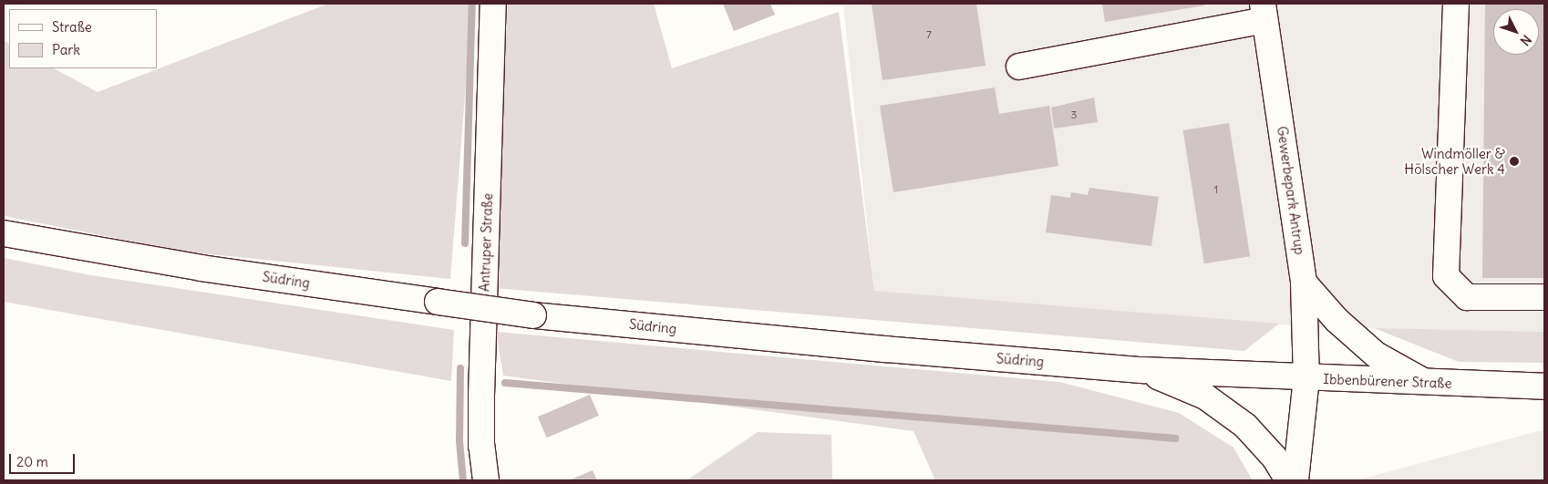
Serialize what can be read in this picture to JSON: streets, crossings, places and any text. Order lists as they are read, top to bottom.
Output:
{
  "streets": {
    "main road": [
      "Gewerbepark Antrup",
      "Antruper Straße",
      "Südring",
      "Ibbenbürener Straße"
    ]
  },
  "crossings": [
    ["Gewerbepark Antrup", "Südring"],
    ["Gewerbepark Antrup", "Ibbenbürener Straße"],
    ["Südring", "Ibbenbürener Straße"]
  ],
  "places": ["Windmöller & Hölscher Werk 4"],
  "house_numbers": ["7", "3", "1"],
  "legend": ["Straße", "Park"],
  "scale_bar": "20 m",
  "north": "bottom right"
}
